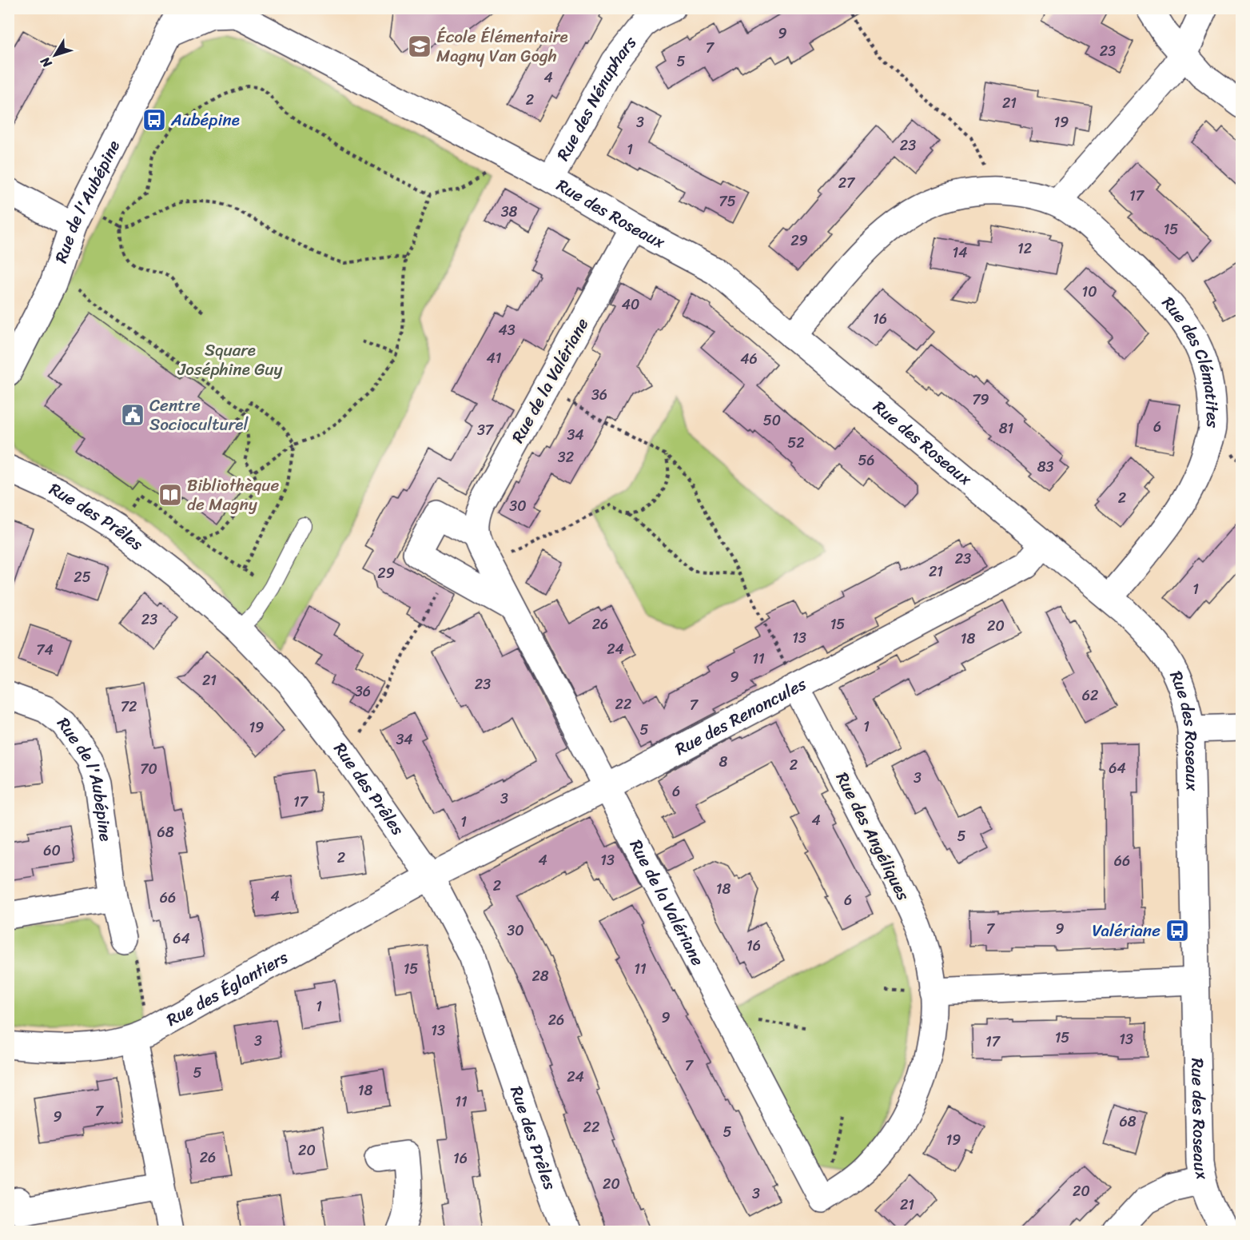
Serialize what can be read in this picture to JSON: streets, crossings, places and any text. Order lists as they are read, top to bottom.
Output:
{
  "streets": {
    "street": [
      "Rue des Nénuphars",
      "Rue de l'Aubépine",
      "Rue des Roseaux",
      "Rue des Clématites",
      "Rue de la Valériane",
      "Rue des Prêles",
      "Rue des Renoncules",
      "Rue des Angéliques",
      "Rue des Églantiers"
    ]
  },
  "crossings": [
    ["Rue des Nénuphars", "Rue des Roseaux"],
    ["Rue de l'Aubépine", "Rue des Roseaux"],
    ["Rue des Roseaux", "Rue des Clématites"],
    ["Rue des Roseaux", "Rue de la Valériane"],
    ["Rue des Roseaux", "Rue des Renoncules"],
    ["Rue de la Valériane", "Rue des Renoncules"],
    ["Rue de la Valériane", "Rue des Angéliques"],
    ["Rue des Prêles", "Rue des Renoncules"],
    ["Rue des Prêles", "Rue des Églantiers"],
    ["Rue des Renoncules", "Rue des Angéliques"],
    ["Rue des Renoncules", "Rue des Églantiers"]
  ],
  "parks": ["Square Joséphine Guy"],
  "places": {
    "school or university": ["École Élémentaire Magny Van Gogh"],
    "bus stop": ["Aubépine", "Valériane"],
    "public building": ["Centre Socioculturel"],
    "library": ["Bibliothèque de Magny"]
  },
  "house_numbers": [
    "9",
    "7",
    "23",
    "5",
    "4",
    "2",
    "21",
    "3",
    "19",
    "23",
    "1",
    "27",
    "17",
    "75",
    "38",
    "15",
    "29",
    "12",
    "14",
    "10",
    "40",
    "16",
    "43",
    "41",
    "46",
    "36",
    "79",
    "50",
    "6",
    "81",
    "37",
    "34",
    "52",
    "32",
    "56",
    "83",
    "2",
    "30",
    "23",
    "21",
    "29",
    "25",
    "1",
    "23",
    "26",
    "15",
    "20",
    "13",
    "18",
    "24",
    "74",
    "11",
    "9",
    "21",
    "23",
    "36",
    "62",
    "22",
    "7",
    "72",
    "1",
    "19",
    "5",
    "34",
    "8",
    "2",
    "64",
    "70",
    "3",
    "6",
    "3",
    "17",
    "4",
    "1",
    "68",
    "5",
    "60",
    "2",
    "4",
    "13",
    "66",
    "2",
    "18",
    "4",
    "66",
    "6",
    "7",
    "9",
    "30",
    "64",
    "16",
    "15",
    "11",
    "28",
    "1",
    "9",
    "26",
    "13",
    "15",
    "13",
    "3",
    "17",
    "7",
    "5",
    "24",
    "18",
    "11",
    "7",
    "9",
    "68",
    "22",
    "5",
    "19",
    "20",
    "26",
    "16",
    "20",
    "20",
    "3",
    "21"
  ],
  "north": "bottom left"
}
